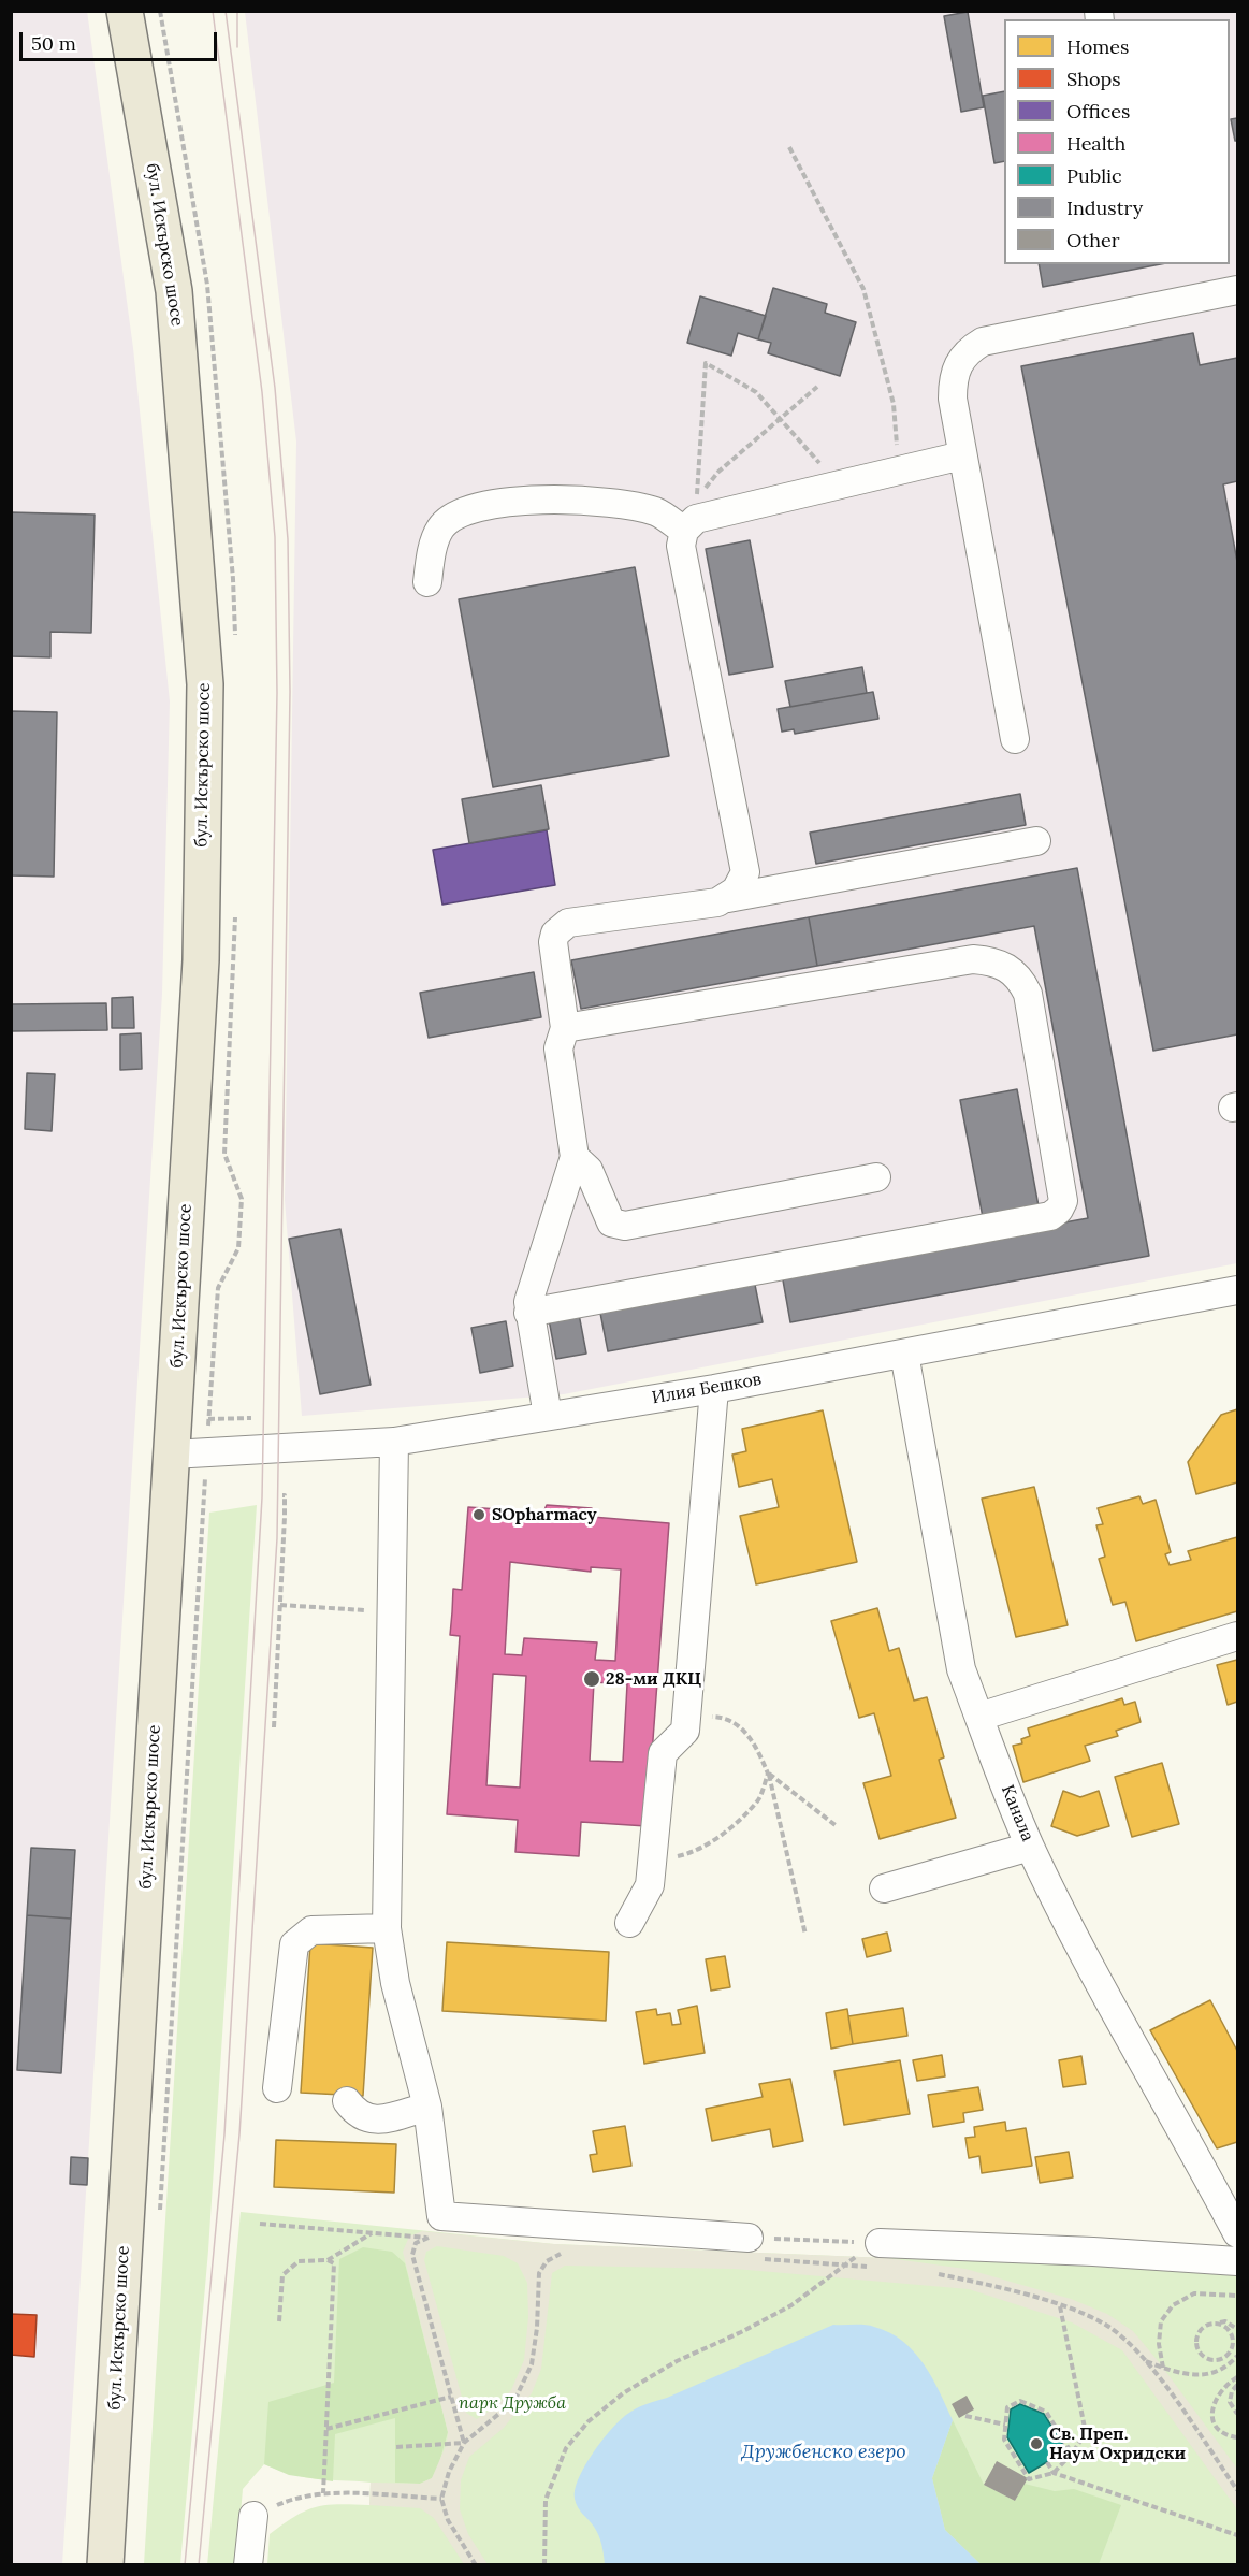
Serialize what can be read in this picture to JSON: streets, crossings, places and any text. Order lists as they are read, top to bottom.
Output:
{
  "streets": {
    "main road": ["бул. Искърско шосе"],
    "street": ["Илия Бешков", "Канала"]
  },
  "crossings": [
    ["бул. Искърско шосе", "Илия Бешков"],
    ["Илия Бешков", "Канала"]
  ],
  "water": ["Дружбенско езеро"],
  "parks": ["парк Дружба"],
  "places": ["SOpharmacy", "28-ми ДКЦ", "Св. Преп. Наум Охридски"],
  "legend": [
    "Homes",
    "Shops",
    "Offices",
    "Health",
    "Public",
    "Industry",
    "Other"
  ],
  "scale_bar": "50 m"
}
